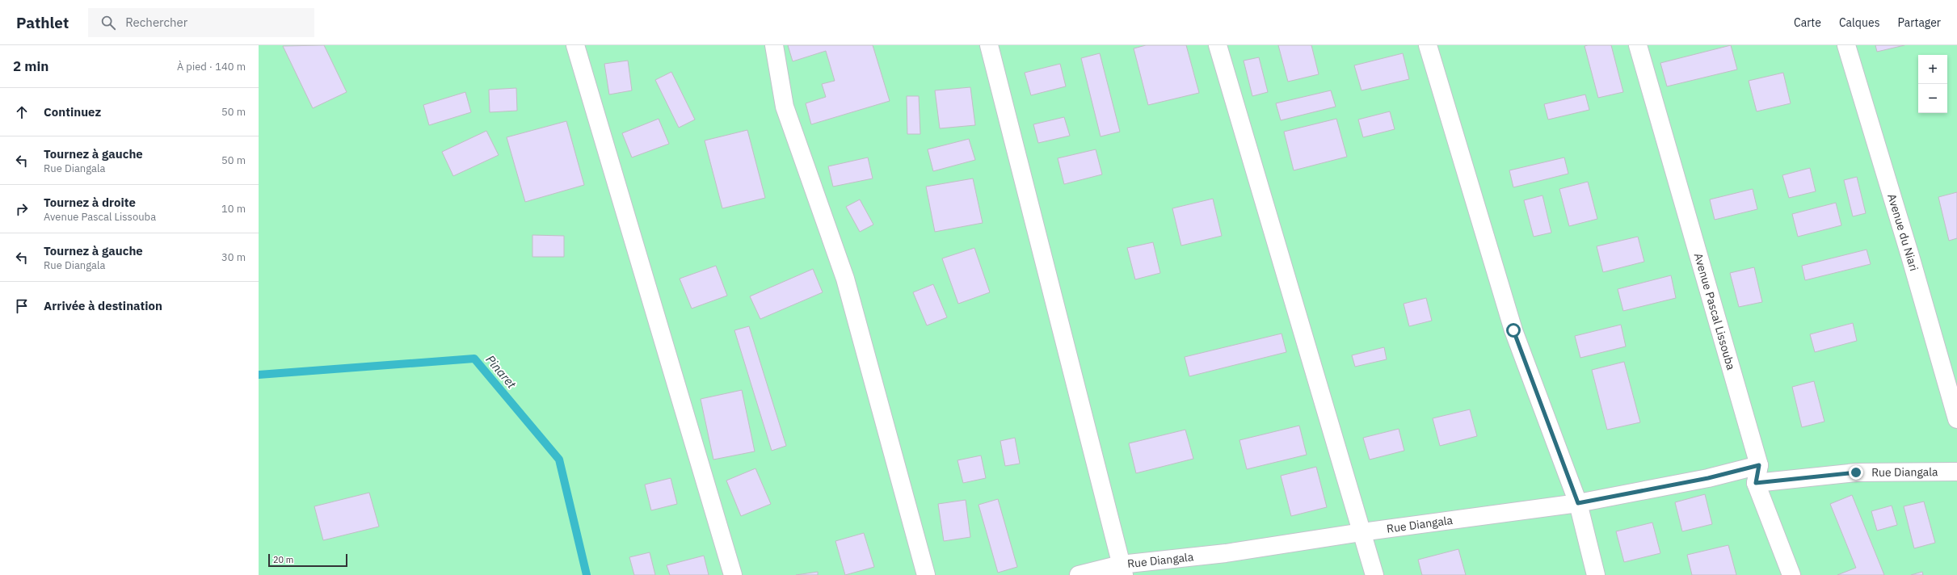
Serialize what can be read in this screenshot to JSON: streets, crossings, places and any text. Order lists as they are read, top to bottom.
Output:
{
  "streets": {
    "street": ["Avenue du Niari", "Avenue Pascal Lissouba", "Rue Diangala"]
  },
  "crossings": [
    ["Avenue Pascal Lissouba", "Rue Diangala"]
  ],
  "water": ["Pinaret"],
  "scale_bar": "20 m",
  "page": {
    "header": "Pathlet",
    "search": "Rechercher",
    "nav": ["Carte", "Calques", "Partager"],
    "heading": ["2 min", "À pied · 140 m"],
    "map_buttons": ["+", "−"],
    "list": [
      ["Continuez", "50 m"],
      ["Tournez à gauche", "Rue Diangala", "50 m"],
      ["Tournez à droite", "Avenue Pascal Lissouba", "10 m"],
      ["Tournez à gauche", "Rue Diangala", "30 m"],
      "Arrivée à destination"
    ],
    "scale": "20 m"
  }
}
